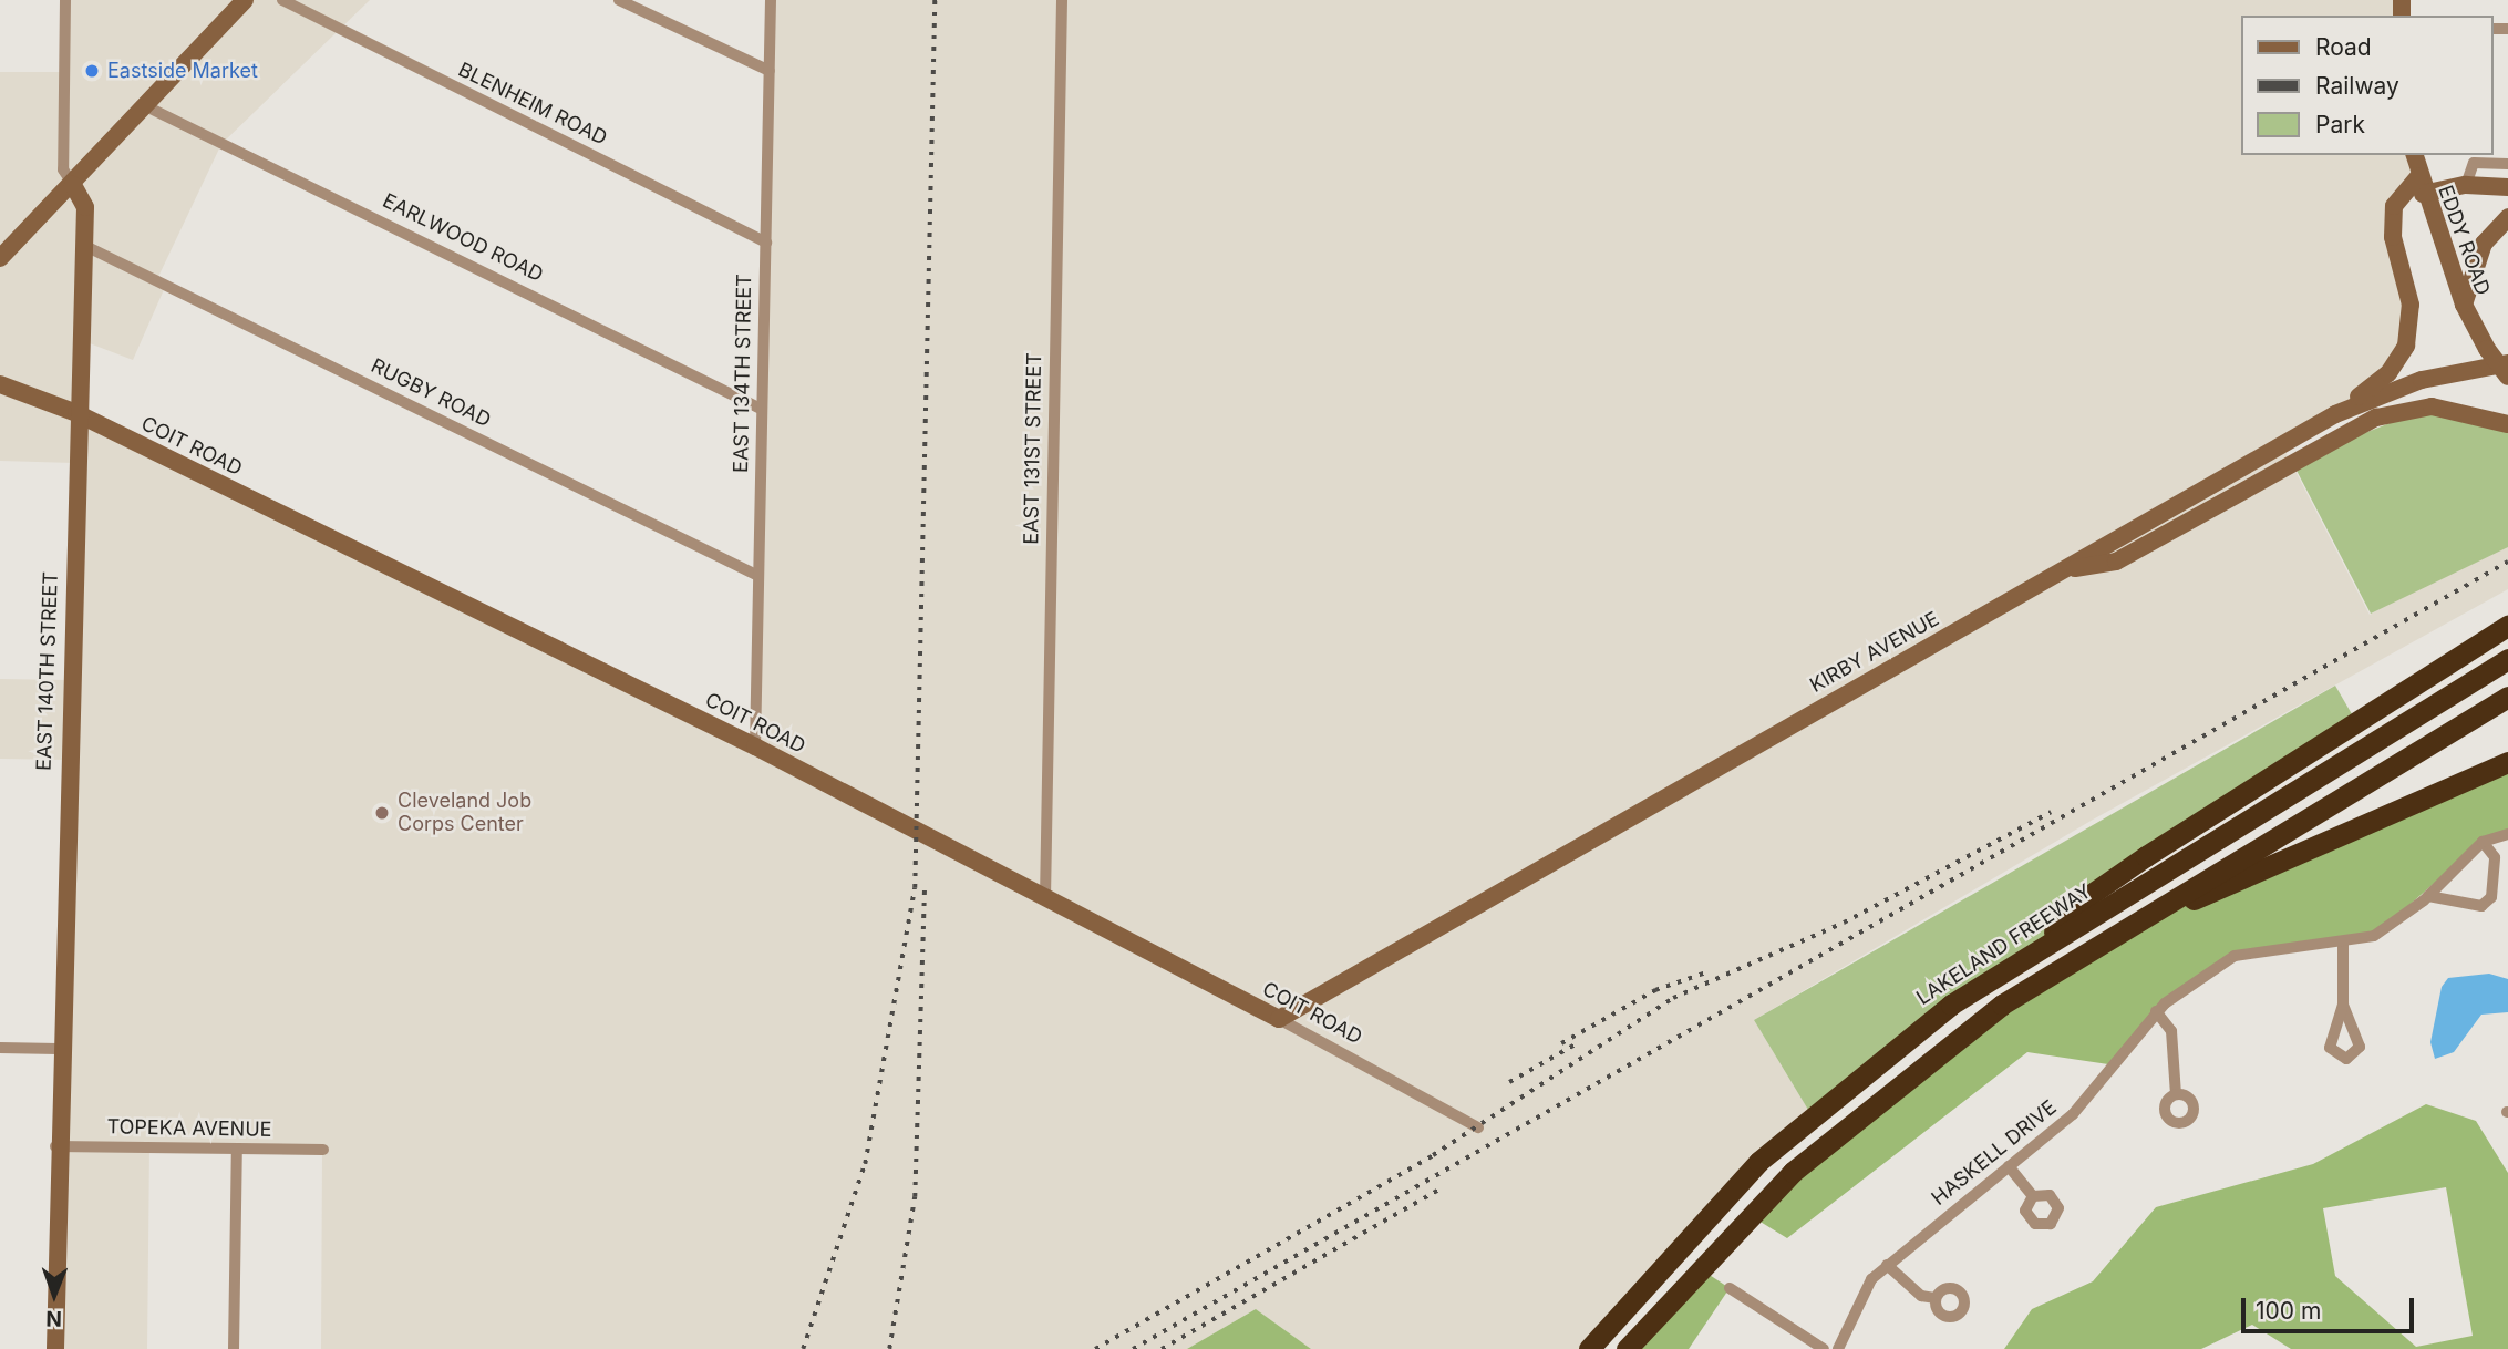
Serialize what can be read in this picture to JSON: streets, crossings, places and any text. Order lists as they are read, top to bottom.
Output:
{
  "streets": {
    "highway": ["LAKELAND FREEWAY"],
    "street": [
      "BLENHEIM ROAD",
      "EARLWOOD ROAD",
      "EDDY ROAD",
      "EAST 134TH STREET",
      "RUGBY ROAD",
      "COIT ROAD",
      "EAST 131ST STREET",
      "KIRBY AVENUE",
      "EAST 140TH STREET",
      "TOPEKA AVENUE",
      "HASKELL DRIVE"
    ]
  },
  "crossings": [
    ["BLENHEIM ROAD", "EAST 134TH STREET"],
    ["EARLWOOD ROAD", "EAST 134TH STREET"],
    ["EAST 134TH STREET", "RUGBY ROAD"],
    ["EAST 134TH STREET", "COIT ROAD"],
    ["RUGBY ROAD", "EAST 140TH STREET"],
    ["COIT ROAD", "EAST 131ST STREET"],
    ["COIT ROAD", "KIRBY AVENUE"],
    ["COIT ROAD", "EAST 140TH STREET"],
    ["EAST 140TH STREET", "TOPEKA AVENUE"]
  ],
  "places": ["Eastside Market", "Cleveland Job Corps Center"],
  "legend": ["Road", "Railway", "Park"],
  "scale_bar": "100 m",
  "north": "bottom"
}
